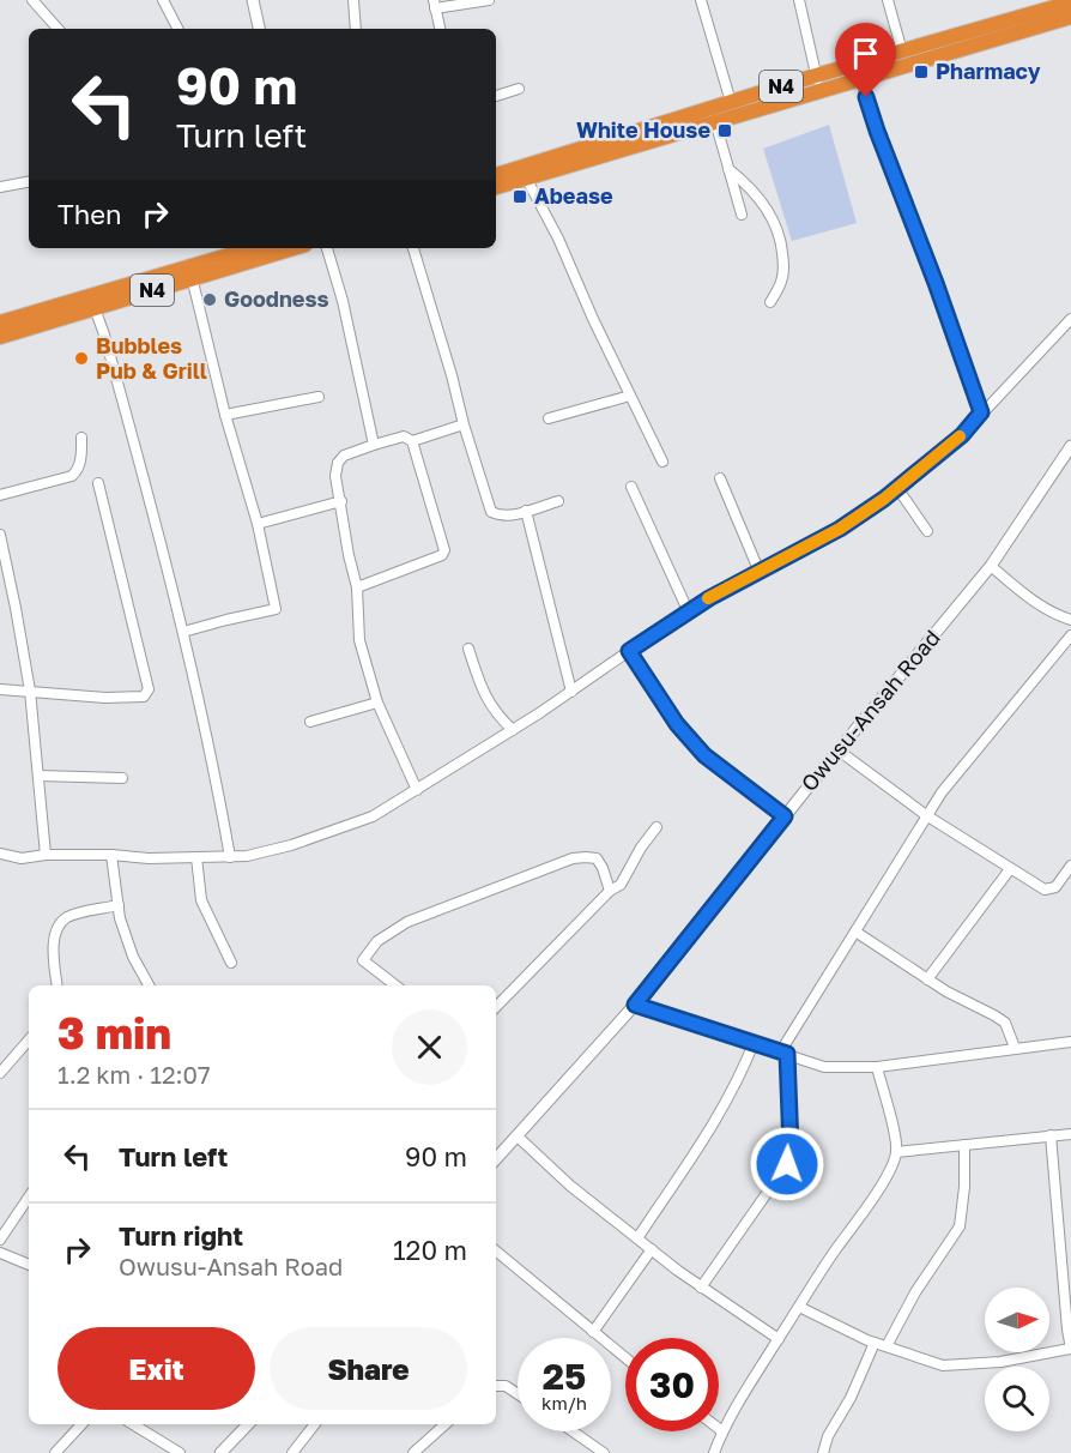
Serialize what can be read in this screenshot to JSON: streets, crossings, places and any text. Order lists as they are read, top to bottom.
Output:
{
  "streets": {
    "highway": ["N4"],
    "street": ["Owusu-Ansah Road"]
  },
  "places": {
    "transit": ["Pharmacy", "White House", "Abease"],
    "other": ["Goodness", "Bubbles Pub & Grill"]
  },
  "north": "right",
  "page": {
    "turn": ["90 m", "Turn left"],
    "then": "Then",
    "heading": ["3 min", "1.2 km · 12:07"],
    "list": [
      {
        "name": "Turn left",
        "value": "90 m"
      },
      {
        "name": "Turn right",
        "note": "Owusu-Ansah Road",
        "value": "120 m"
      }
    ],
    "buttons": ["Exit", "Share"],
    "speed": "25 km/h",
    "limit": "30"
  }
}
